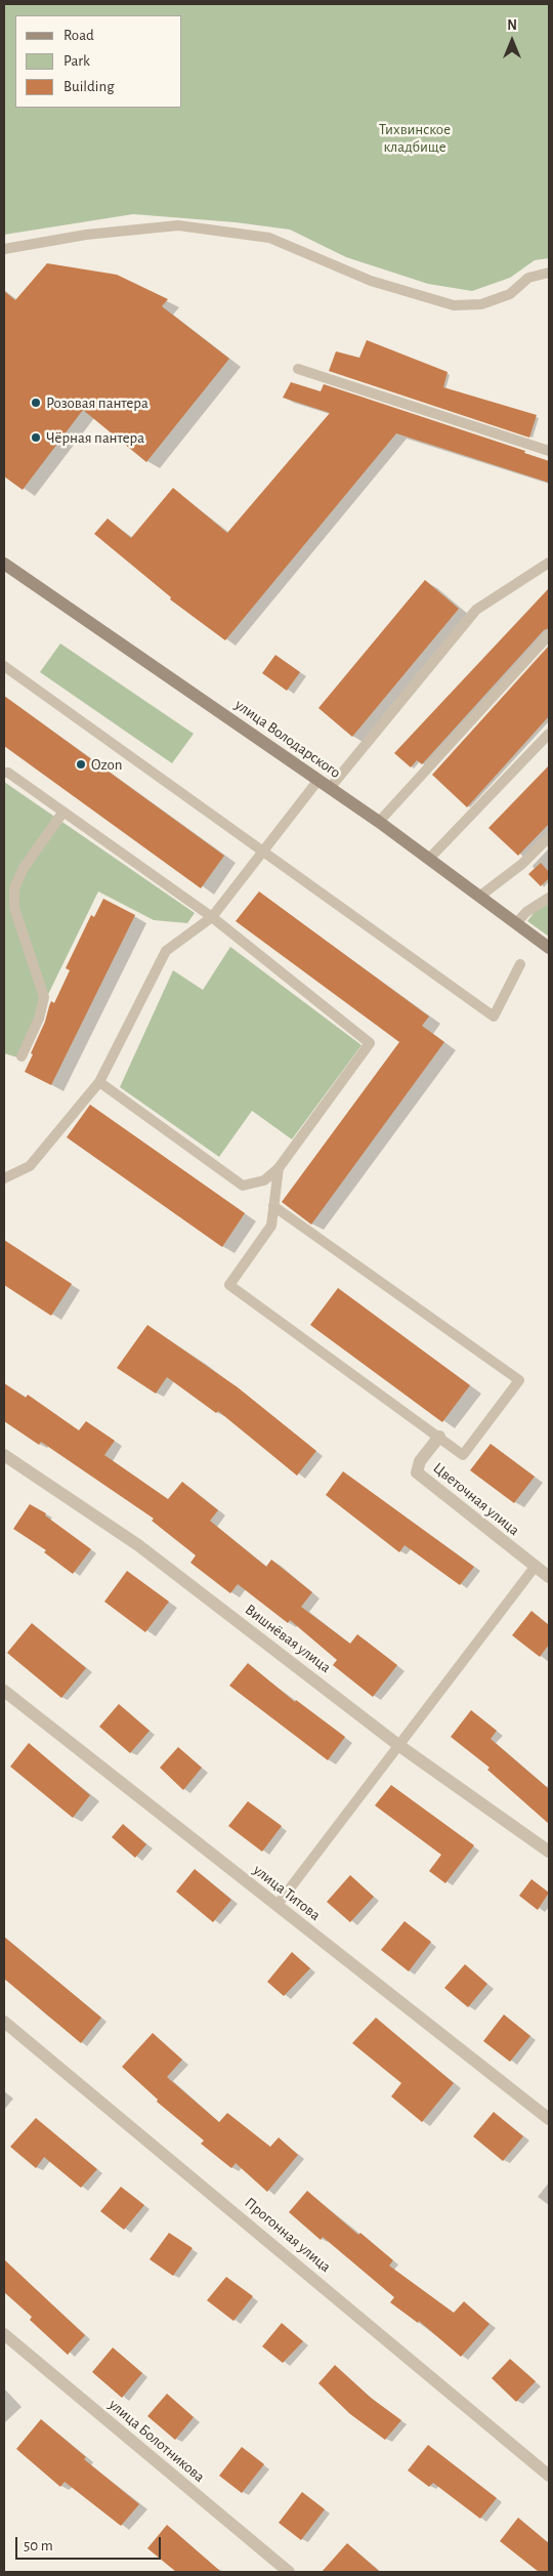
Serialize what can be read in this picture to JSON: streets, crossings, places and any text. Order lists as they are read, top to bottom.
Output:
{
  "streets": {
    "main road": ["улица Володарского"],
    "street": [
      "Цветочная улица",
      "Вишнёвая улица",
      "улица Титова",
      "Прогонная улица",
      "улица Болотникова"
    ]
  },
  "parks": ["Тихвинское кладбище"],
  "places": ["Розовая пантера", "Чёрная пантера", "Ozon"],
  "legend": ["Road", "Park", "Building"],
  "scale_bar": "50 m",
  "north": "top"
}
